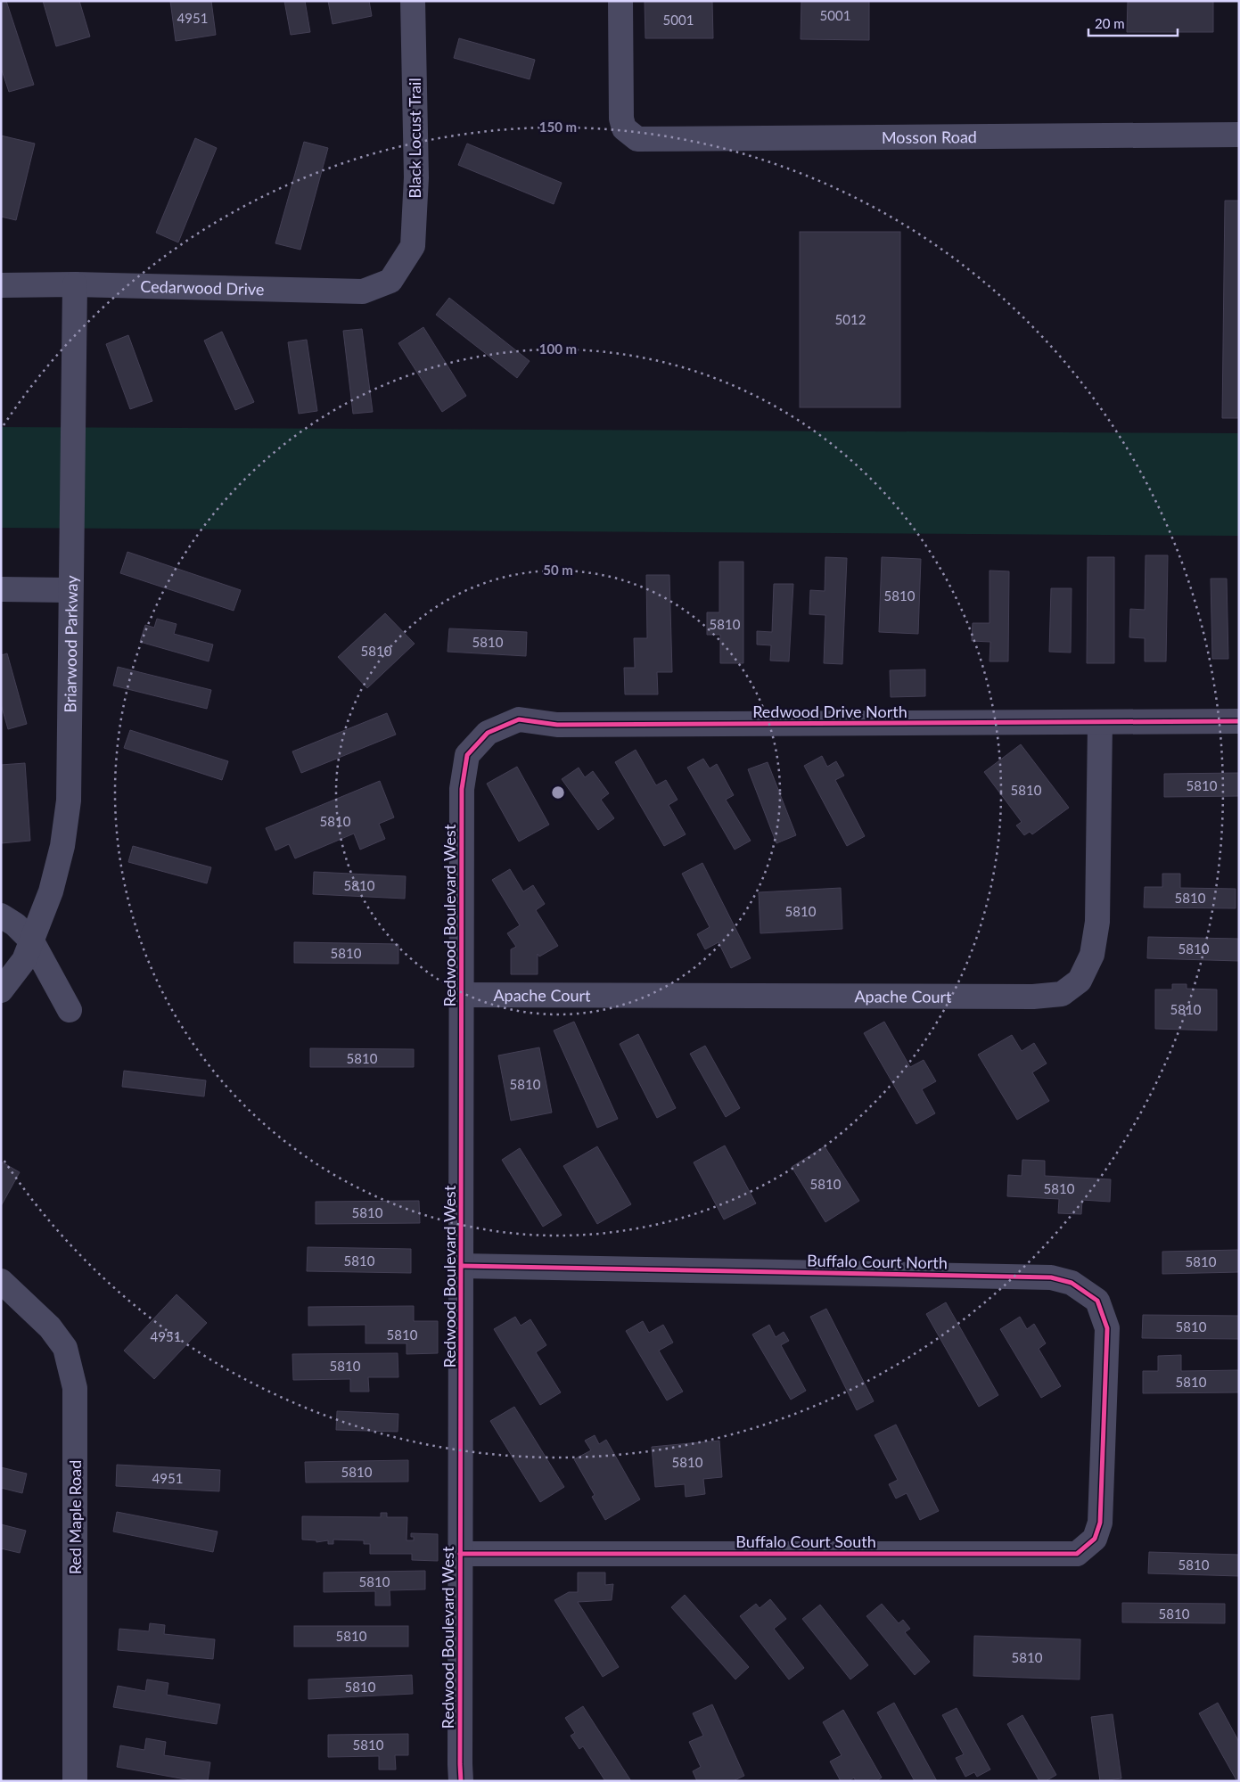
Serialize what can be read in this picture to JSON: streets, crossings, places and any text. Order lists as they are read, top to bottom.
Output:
{
  "streets": {
    "street": [
      "Mosson Road",
      "Black Locust Trail",
      "Cedarwood Drive",
      "Briarwood Parkway",
      "Redwood Drive North",
      "Redwood Boulevard West",
      "Apache Court",
      "Buffalo Court North",
      "Red Maple Road",
      "Buffalo Court South"
    ]
  },
  "crossings": [
    ["Black Locust Trail", "Cedarwood Drive"],
    ["Cedarwood Drive", "Briarwood Parkway"],
    ["Redwood Drive North", "Redwood Boulevard West"],
    ["Redwood Drive North", "Apache Court"],
    ["Redwood Boulevard West", "Apache Court"],
    ["Redwood Boulevard West", "Buffalo Court North"],
    ["Redwood Boulevard West", "Buffalo Court South"],
    ["Buffalo Court North", "Buffalo Court South"]
  ],
  "house_numbers": [
    "5001",
    "4951",
    "5001",
    "5012",
    "5810",
    "5810",
    "5810",
    "5810",
    "5810",
    "5810",
    "5810",
    "5810",
    "5810",
    "5810",
    "5810",
    "5810",
    "5810",
    "5810",
    "5810",
    "5810",
    "5810",
    "5810",
    "5810",
    "5810",
    "5810",
    "5810",
    "4951",
    "5810",
    "5810",
    "5810",
    "5810",
    "4951",
    "5810",
    "5810",
    "5810",
    "5810",
    "5810",
    "5810",
    "5810"
  ],
  "scale_bar": "20 m",
  "rings": ["150 m", "100 m", "50 m"]
}
